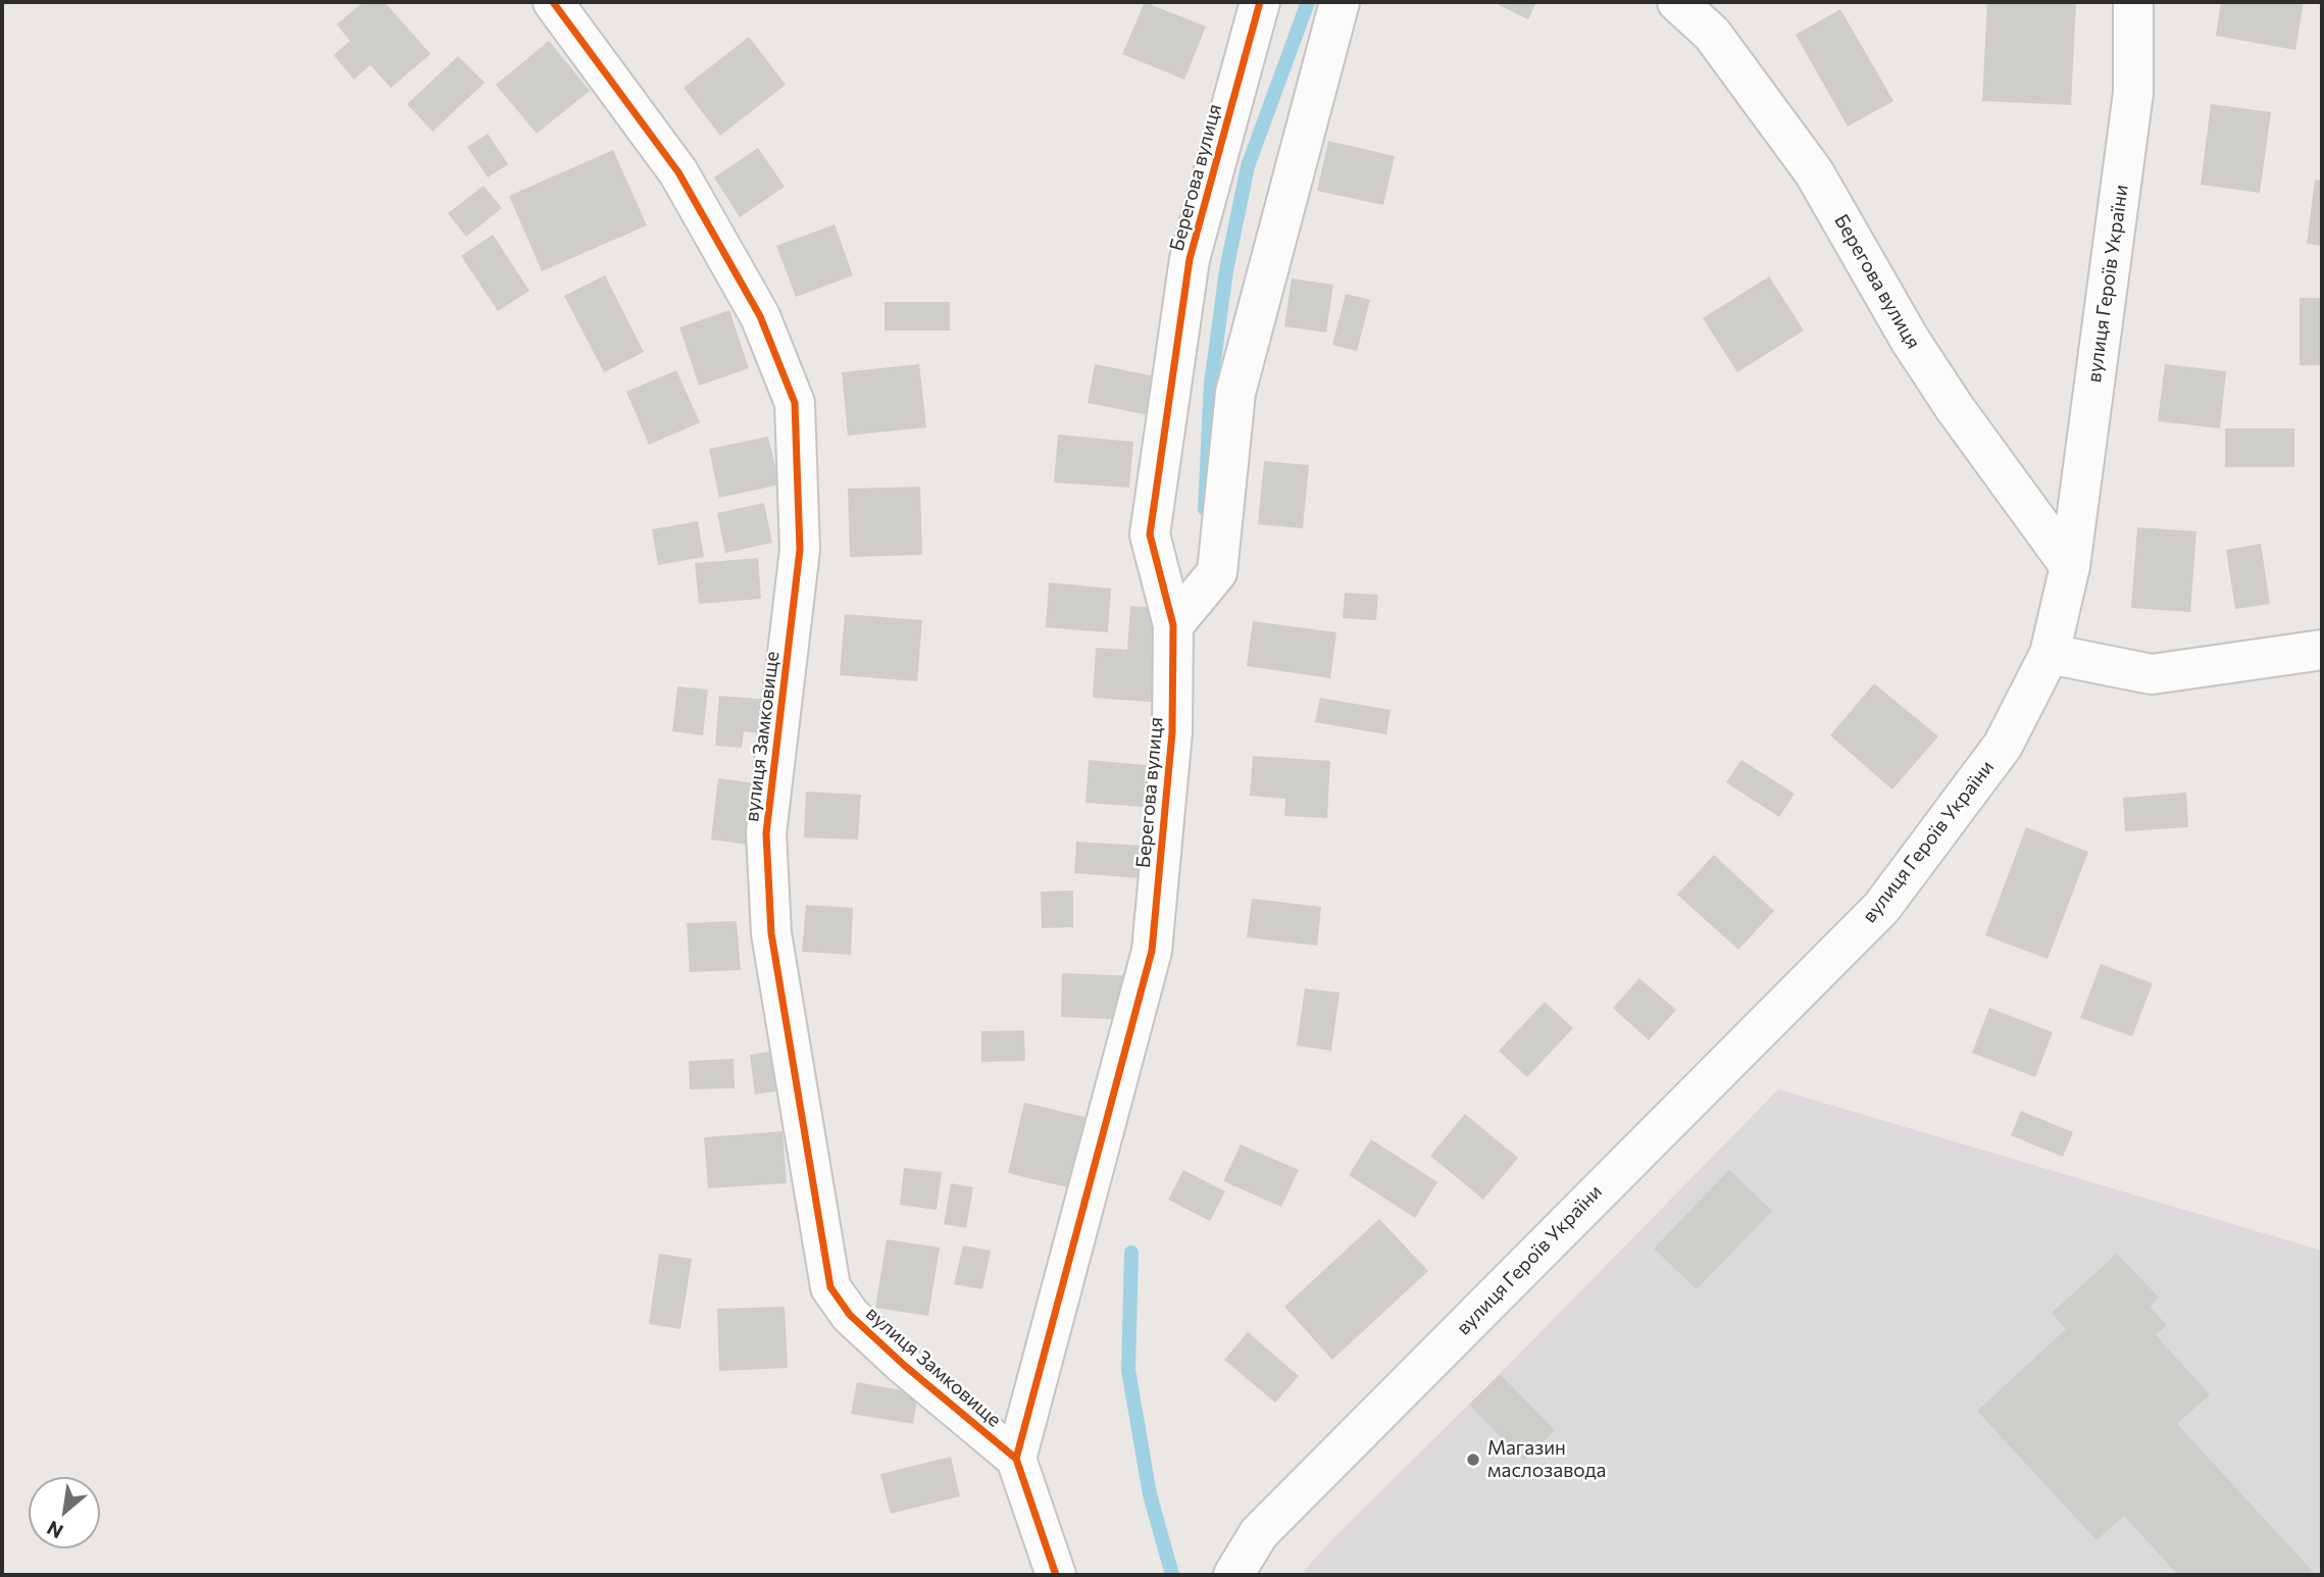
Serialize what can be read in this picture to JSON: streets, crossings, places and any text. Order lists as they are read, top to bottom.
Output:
{
  "streets": {
    "street": ["Берегова вулиця", "вулиця Героїв України", "вулиця Замковище"]
  },
  "crossings": [
    ["Берегова вулиця", "вулиця Героїв України"],
    ["Берегова вулиця", "вулиця Замковище"]
  ],
  "places": ["Магазин маслозавода"],
  "north": "bottom left"
}
